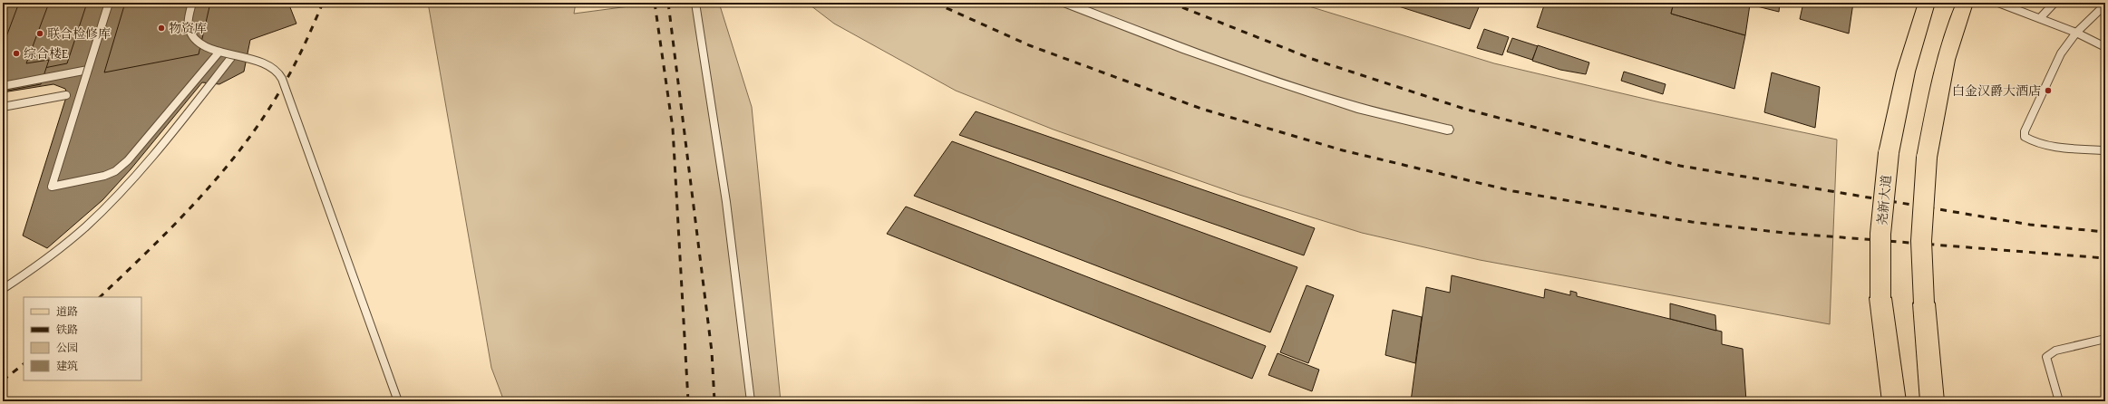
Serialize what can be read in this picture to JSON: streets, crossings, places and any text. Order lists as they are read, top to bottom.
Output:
{
  "streets": {
    "main road": ["尧新大道"]
  },
  "places": [
    "物资库",
    "联合检修库",
    "综合楼E",
    "白金汉爵大酒店"
  ],
  "legend": [
    "道路",
    "铁路",
    "公园",
    "建筑"
  ]
}
